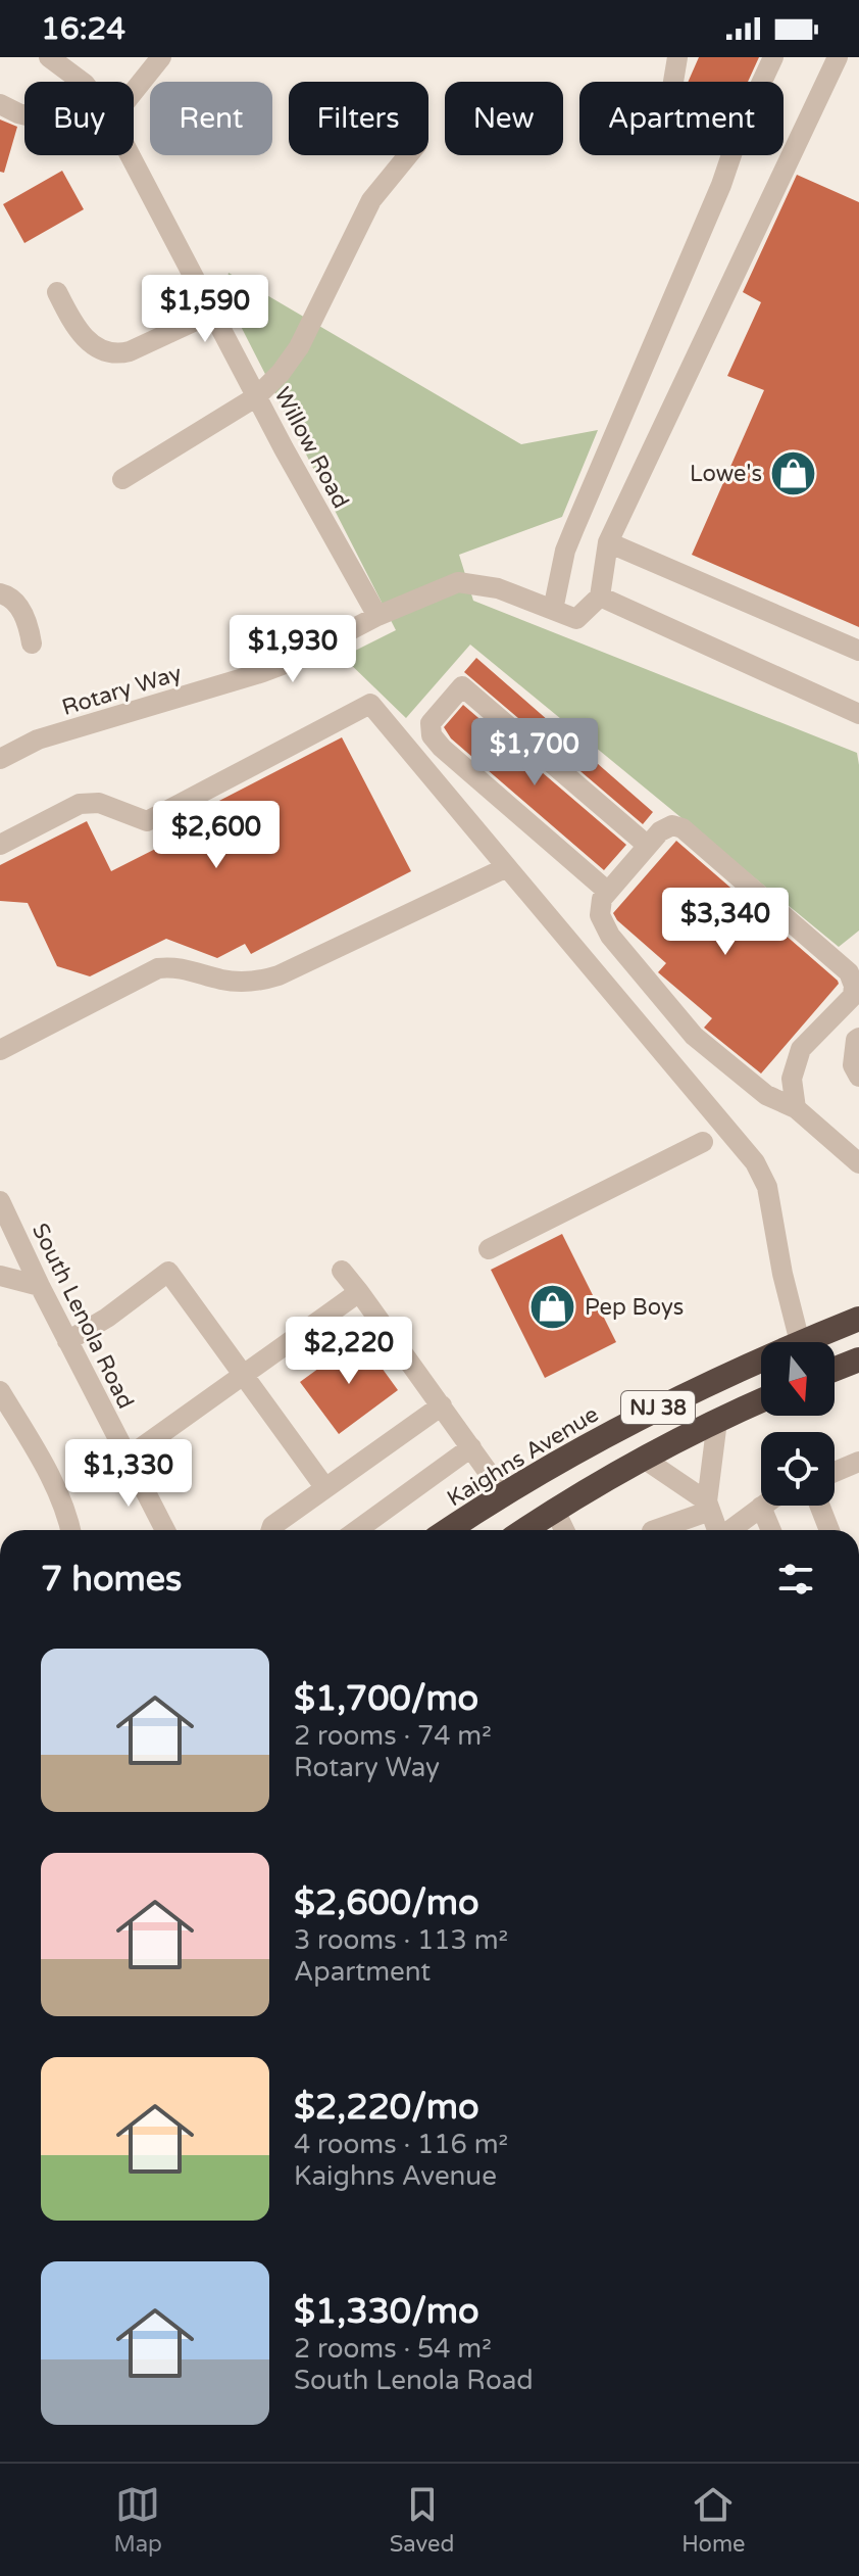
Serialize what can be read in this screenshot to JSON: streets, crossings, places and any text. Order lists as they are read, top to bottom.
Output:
{
  "streets": {
    "highway": ["NJ 38", "Kaighns Avenue"],
    "street": ["Willow Road", "Rotary Way", "South Lenola Road"]
  },
  "crossings": [
    ["Willow Road", "Rotary Way"]
  ],
  "places": {
    "shop": ["Lowe's", "Pep Boys"]
  },
  "north": "bottom",
  "page": {
    "status": "16:24",
    "chip": [
      "Buy",
      "Rent",
      "Filters",
      "New",
      "Apartment"
    ],
    "price": [
      "$1,590",
      "$1,930",
      "$1,700",
      "$2,600",
      "$3,340",
      "$2,220",
      "$1,330"
    ],
    "heading": "7 homes",
    "list": [
      {
        "name": "$1,700/mo",
        "note": "2 rooms · 74 m² · Rotary Way"
      },
      {
        "name": "$2,600/mo",
        "note": "3 rooms · 113 m² · Apartment"
      },
      {
        "name": "$2,220/mo",
        "note": "4 rooms · 116 m² · Kaighns Avenue"
      },
      {
        "name": "$1,330/mo",
        "note": "2 rooms · 54 m² · South Lenola Road"
      }
    ],
    "tabs": ["Map", "Saved", "Home"]
  }
}
